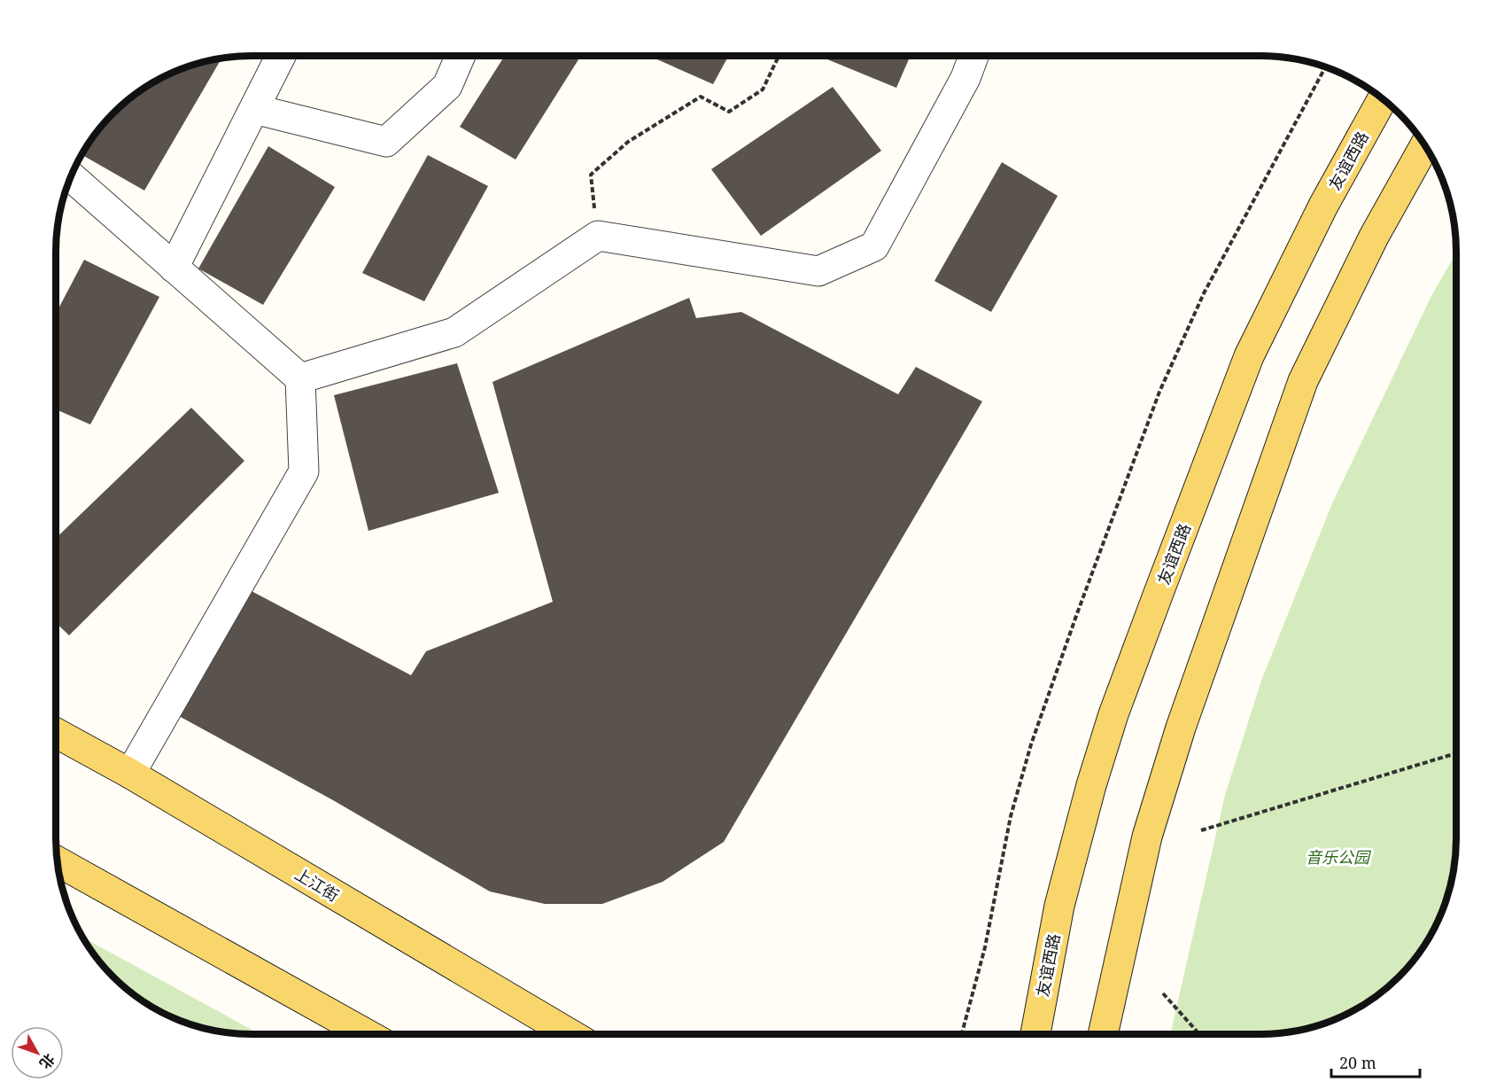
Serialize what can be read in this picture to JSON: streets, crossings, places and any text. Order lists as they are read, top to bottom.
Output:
{
  "streets": {
    "main road": ["友谊西路", "上江街"]
  },
  "parks": ["音乐公园"],
  "scale_bar": "20 m",
  "north": "bottom right"
}
